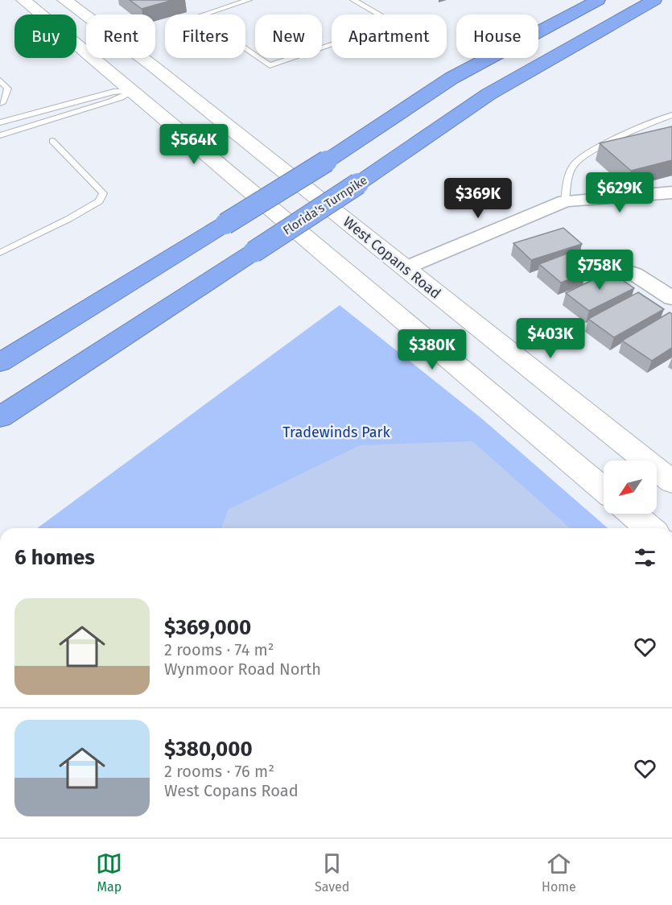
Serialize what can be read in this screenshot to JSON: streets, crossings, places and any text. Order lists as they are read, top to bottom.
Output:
{
  "streets": {
    "highway": ["Florida's Turnpike"],
    "main road": ["West Copans Road"]
  },
  "parks": ["Tradewinds Park"],
  "north": "bottom left",
  "page": {
    "chip": [
      "Buy",
      "Rent",
      "Filters",
      "New",
      "Apartment",
      "House"
    ],
    "price": [
      "$564K",
      "$629K",
      "$369K",
      "$758K",
      "$403K",
      "$380K"
    ],
    "heading": "6 homes",
    "list": [
      {
        "name": "$369,000",
        "note": "2 rooms · 74 m² · Wynmoor Road North"
      },
      {
        "name": "$380,000",
        "note": "2 rooms · 76 m² · West Copans Road"
      }
    ],
    "tabs": ["Map", "Saved", "Home"]
  }
}
